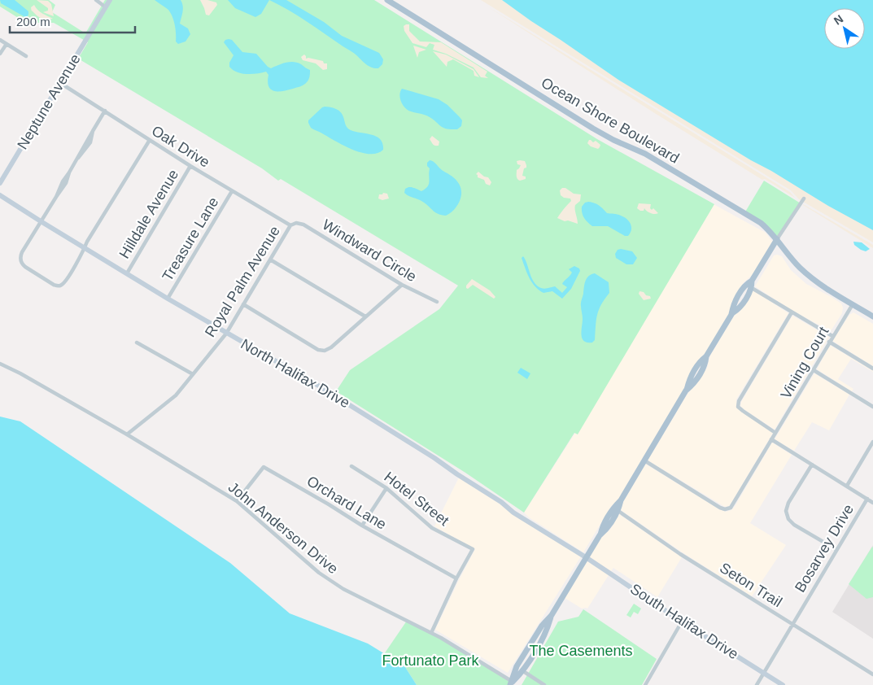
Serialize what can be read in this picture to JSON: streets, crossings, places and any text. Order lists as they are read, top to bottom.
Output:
{
  "streets": {
    "main road": ["Ocean Shore Boulevard"],
    "street": [
      "Neptune Avenue",
      "Oak Drive",
      "Hilldale Avenue",
      "Treasure Lane",
      "Windward Circle",
      "Royal Palm Avenue",
      "Vining Court",
      "North Halifax Drive",
      "Hotel Street",
      "Orchard Lane",
      "John Anderson Drive",
      "Bosarvey Drive",
      "Seton Trail",
      "South Halifax Drive"
    ]
  },
  "crossings": [
    ["Neptune Avenue", "Oak Drive"],
    ["Ocean Shore Boulevard", "Vining Court"],
    ["Oak Drive", "Hilldale Avenue"],
    ["Oak Drive", "Treasure Lane"],
    ["Oak Drive", "Windward Circle"],
    ["Oak Drive", "Royal Palm Avenue"],
    ["Hilldale Avenue", "North Halifax Drive"],
    ["Treasure Lane", "North Halifax Drive"],
    ["Windward Circle", "Royal Palm Avenue"],
    ["Royal Palm Avenue", "North Halifax Drive"],
    ["Royal Palm Avenue", "John Anderson Drive"],
    ["North Halifax Drive", "South Halifax Drive"],
    ["Hotel Street", "Orchard Lane"],
    ["Hotel Street", "John Anderson Drive"],
    ["Orchard Lane", "John Anderson Drive"],
    ["Bosarvey Drive", "Seton Trail"],
    ["Bosarvey Drive", "South Halifax Drive"]
  ],
  "parks": ["The Casements", "Fortunato Park"],
  "scale_bar": "200 m",
  "north": "top left"
}
